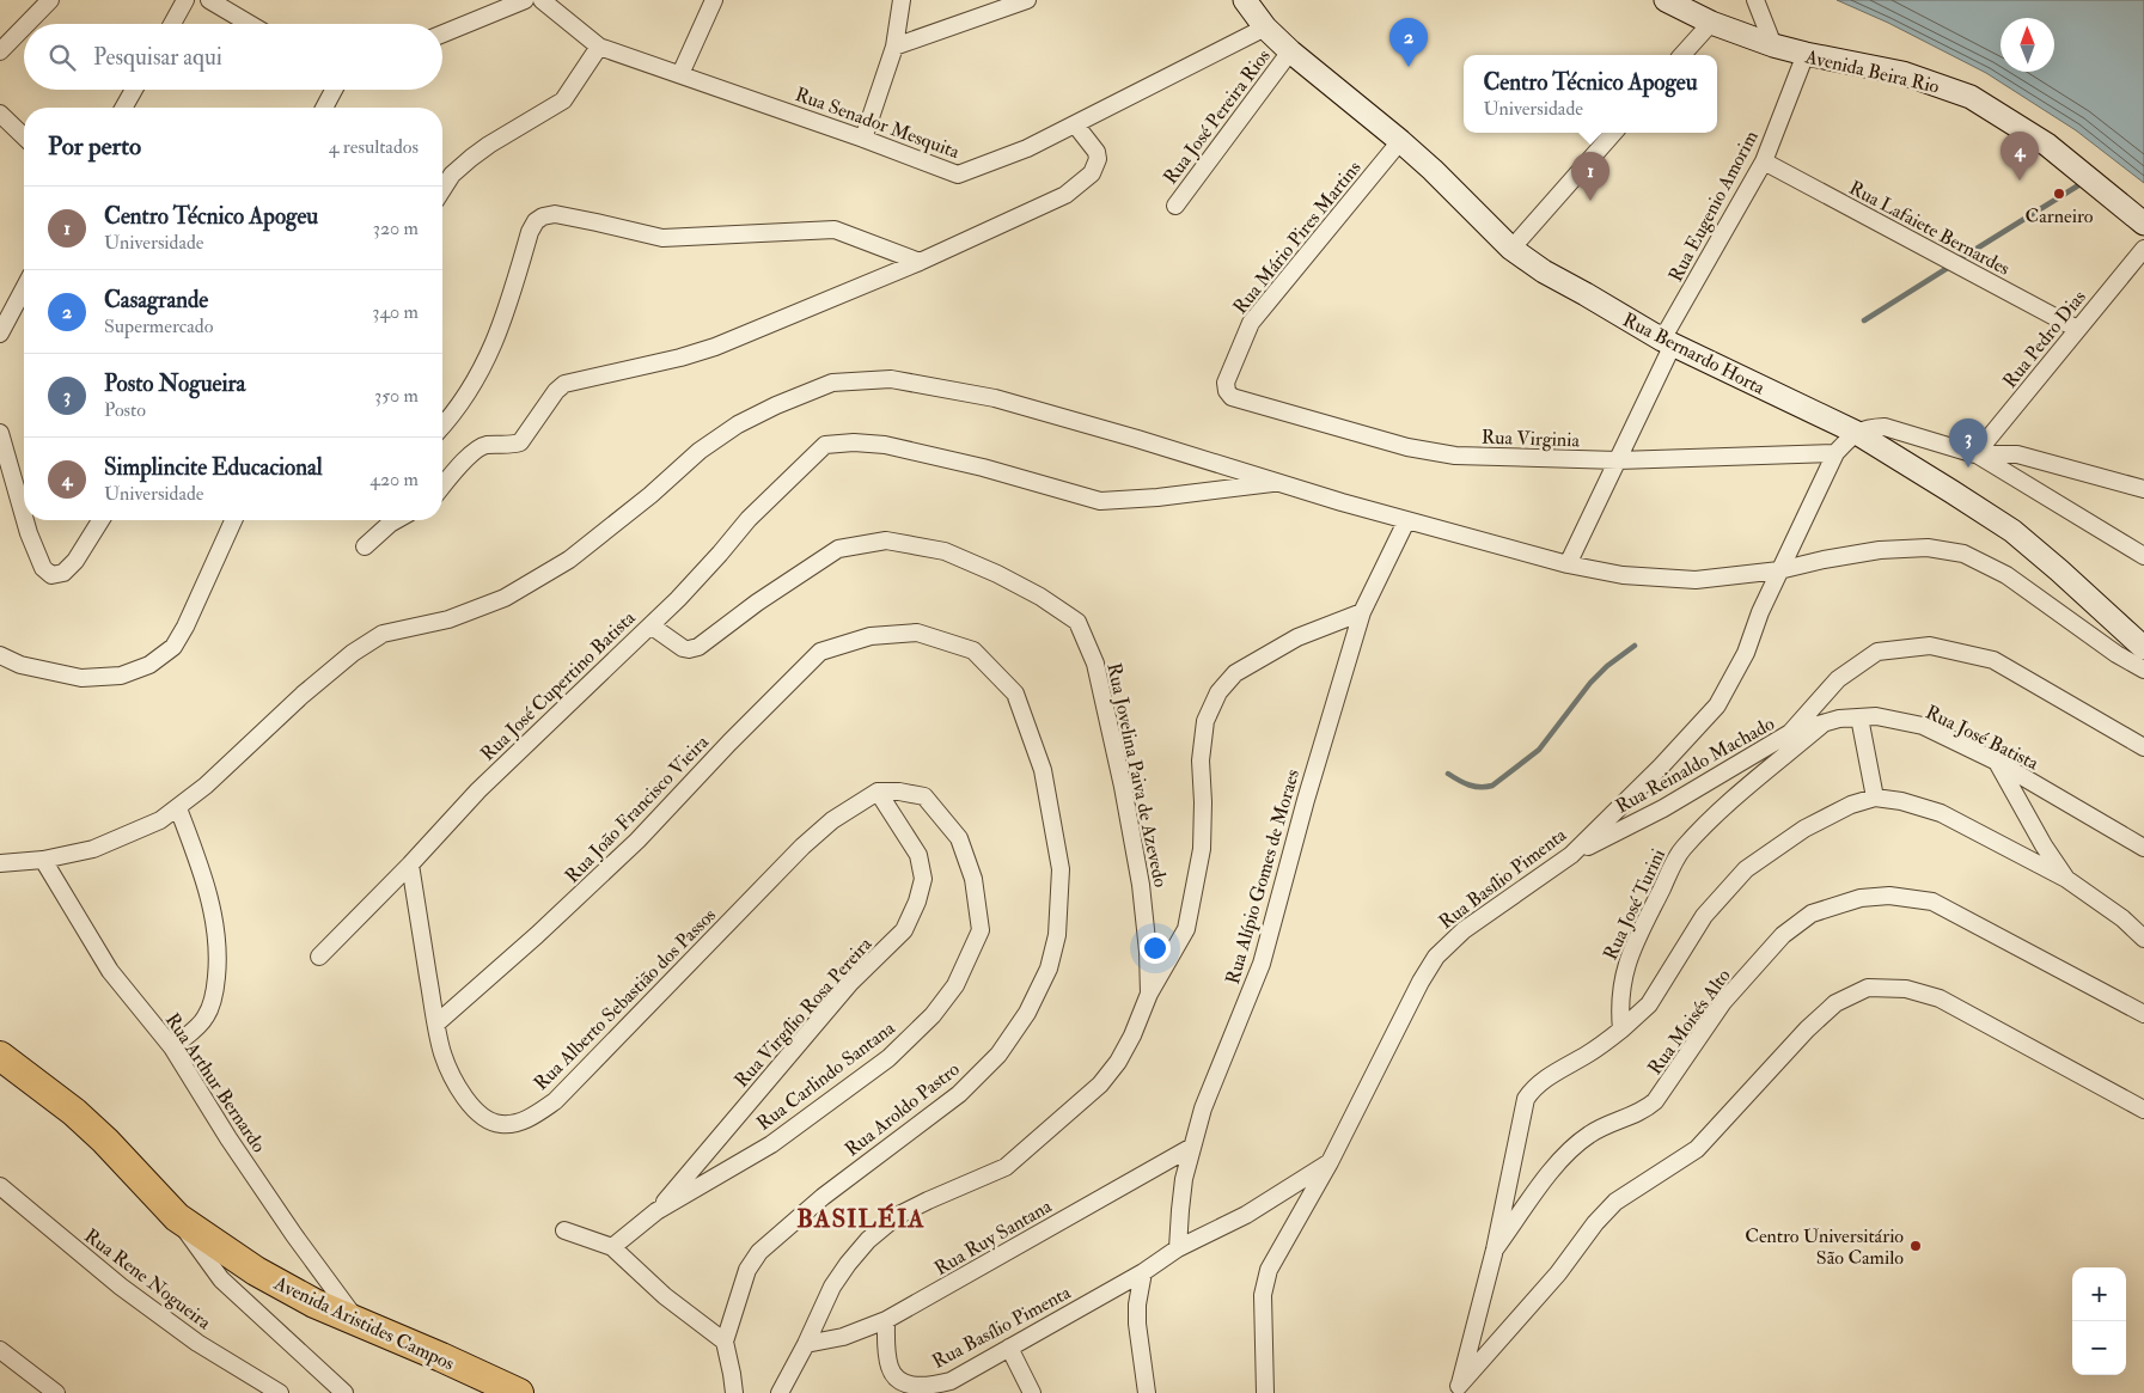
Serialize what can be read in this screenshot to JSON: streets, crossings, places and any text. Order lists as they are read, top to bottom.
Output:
{
  "streets": {
    "highway": ["Avenida Aristides Campos"],
    "main road": ["Avenida Beira Rio", "Rua Bernardo Horta"],
    "street": [
      "Rua José Pereira Rios",
      "Rua Senador Mesquita",
      "Rua Eugenio Amorim",
      "Rua Lafaiete Bernardes",
      "Rua Mário Pires Martins",
      "Rua Pedro Dias",
      "Rua Virginia",
      "Rua José Cupertino Batista",
      "Rua José Batista",
      "Rua Reinaldo Machado",
      "Rua Jovelina Paiva de Azevedo",
      "Rua João Francisco Vieira",
      "Rua Alípio Gomes de Moraes",
      "Rua Basílio Pimenta",
      "Rua José Turini",
      "Rua Alberto Sebastião dos Passos",
      "Rua Virgílio Rosa Pereira",
      "Rua Moisés Alto",
      "Rua Carlindo Santana",
      "Rua Arthur Bernardo",
      "Rua Aroldo Pastro",
      "Rua Ruy Santana",
      "Rua Rene Nogueira"
    ]
  },
  "crossings": [
    ["Avenida Beira Rio", "Rua Eugenio Amorim"],
    ["Rua José Pereira Rios", "Rua Bernardo Horta"],
    ["Rua Senador Mesquita", "Rua Bernardo Horta"],
    ["Rua Eugenio Amorim", "Rua Lafaiete Bernardes"],
    ["Rua Eugenio Amorim", "Rua Bernardo Horta"],
    ["Rua Eugenio Amorim", "Rua Virginia"],
    ["Rua Lafaiete Bernardes", "Rua Pedro Dias"],
    ["Rua Mário Pires Martins", "Rua Bernardo Horta"],
    ["Rua Mário Pires Martins", "Rua Virginia"],
    ["Rua Bernardo Horta", "Rua Basílio Pimenta"],
    ["Rua Virginia", "Rua Basílio Pimenta"],
    ["Rua José Cupertino Batista", "Rua Jovelina Paiva de Azevedo"],
    ["Rua José Cupertino Batista", "Rua Alberto Sebastião dos Passos"],
    ["Rua José Batista", "Rua Reinaldo Machado"],
    ["Rua José Batista", "Rua José Turini"],
    ["Rua Reinaldo Machado", "Rua Basílio Pimenta"],
    ["Rua João Francisco Vieira", "Rua Alberto Sebastião dos Passos"],
    ["Rua João Francisco Vieira", "Rua Aroldo Pastro"],
    ["Rua Alípio Gomes de Moraes", "Rua Basílio Pimenta"],
    ["Rua Alípio Gomes de Moraes", "Rua Ruy Santana"],
    ["Rua Basílio Pimenta", "Rua Ruy Santana"],
    ["Rua Alberto Sebastião dos Passos", "Rua Virgílio Rosa Pereira"],
    ["Rua Alberto Sebastião dos Passos", "Rua Carlindo Santana"],
    ["Rua Virgílio Rosa Pereira", "Rua Carlindo Santana"],
    ["Rua Arthur Bernardo", "Avenida Aristides Campos"]
  ],
  "districts": ["BASILÉIA"],
  "places": ["Carneiro", "Centro Universitário São Camilo"],
  "north": "top",
  "page": {
    "pins": [
      "2",
      "4",
      "1",
      "3"
    ],
    "search": "Pesquisar aqui",
    "popup": ["Centro Técnico Apogeu", "Universidade"],
    "heading": ["Por perto", "4 resultados"],
    "list": [
      {
        "mark": "1",
        "name": "Centro Técnico Apogeu",
        "note": "Universidade",
        "value": "320 m"
      },
      {
        "mark": "2",
        "name": "Casagrande",
        "note": "Supermercado",
        "value": "340 m"
      },
      {
        "mark": "3",
        "name": "Posto Nogueira",
        "note": "Posto",
        "value": "350 m"
      },
      {
        "mark": "4",
        "name": "Simplincite Educacional",
        "note": "Universidade",
        "value": "420 m"
      }
    ],
    "map_buttons": ["+", "−"]
  }
}
